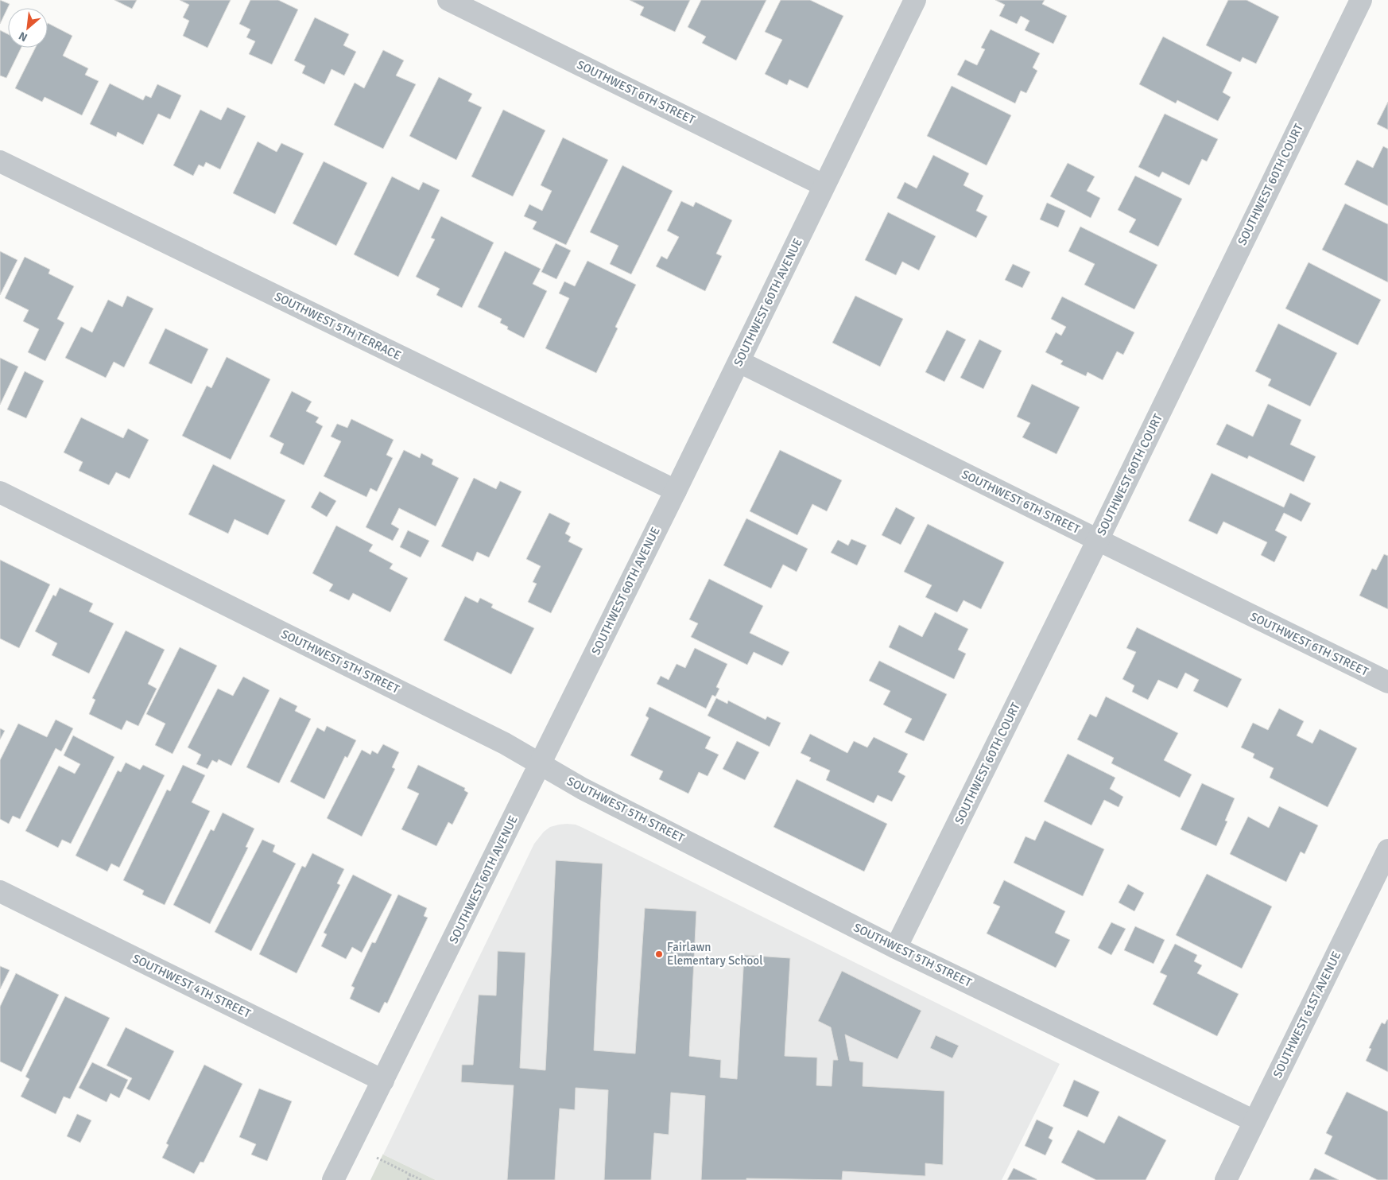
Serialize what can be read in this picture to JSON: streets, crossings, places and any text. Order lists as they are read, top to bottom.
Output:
{
  "streets": {
    "street": [
      "SOUTHWEST 6TH STREET",
      "SOUTHWEST 60TH COURT",
      "SOUTHWEST 60TH AVENUE",
      "SOUTHWEST 5TH TERRACE",
      "SOUTHWEST 5TH STREET",
      "SOUTHWEST 4TH STREET",
      "SOUTHWEST 61ST AVENUE"
    ]
  },
  "crossings": [
    ["SOUTHWEST 6TH STREET", "SOUTHWEST 60TH COURT"],
    ["SOUTHWEST 6TH STREET", "SOUTHWEST 60TH AVENUE"],
    ["SOUTHWEST 60TH COURT", "SOUTHWEST 5TH STREET"],
    ["SOUTHWEST 60TH AVENUE", "SOUTHWEST 5TH TERRACE"],
    ["SOUTHWEST 60TH AVENUE", "SOUTHWEST 5TH STREET"],
    ["SOUTHWEST 60TH AVENUE", "SOUTHWEST 4TH STREET"],
    ["SOUTHWEST 5TH STREET", "SOUTHWEST 61ST AVENUE"]
  ],
  "places": ["Fairlawn Elementary School"],
  "north": "bottom left"
}
